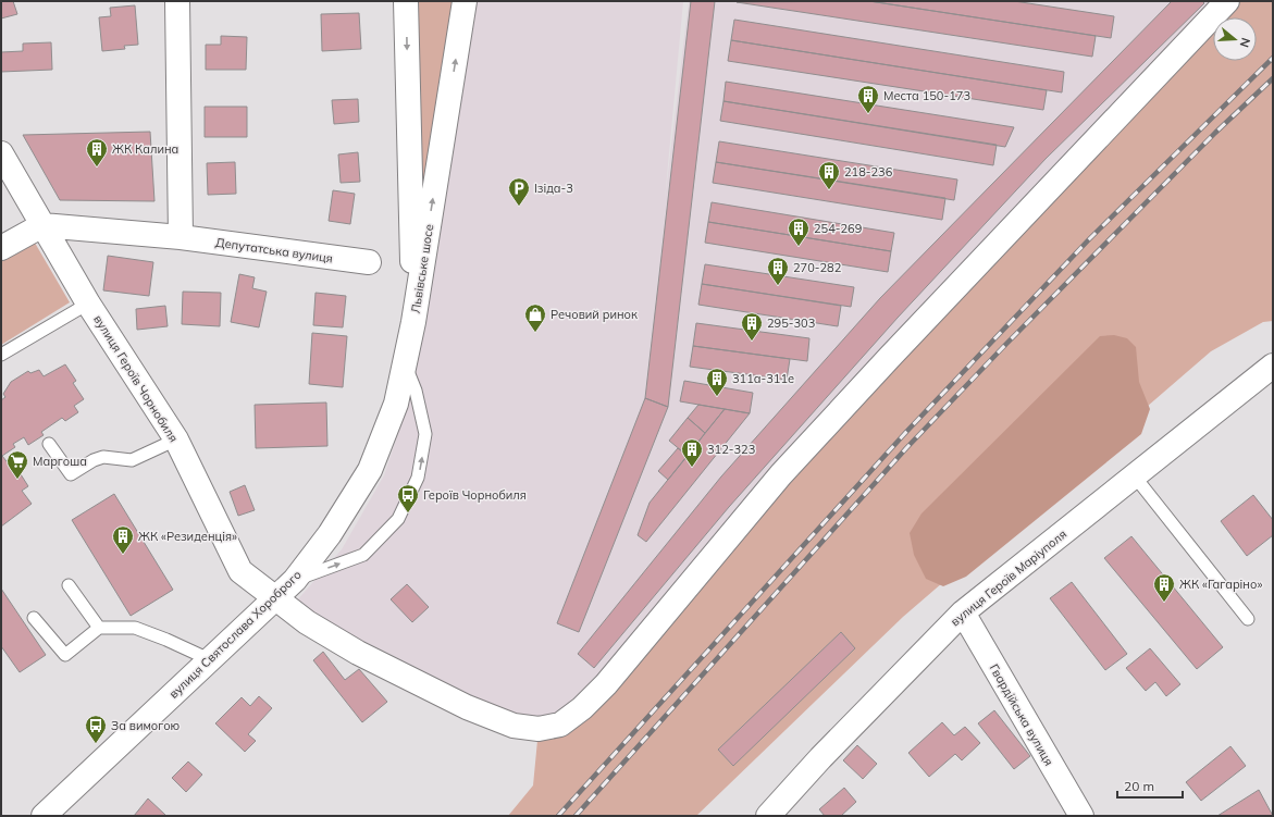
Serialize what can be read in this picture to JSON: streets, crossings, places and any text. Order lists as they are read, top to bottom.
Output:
{
  "streets": {
    "street": [
      "Депутатська вулиця",
      "Львівське шосе",
      "вулиця Героїв Чорнобиля",
      "вулиця Героїв Маріуполя",
      "вулиця Святослава Хороброго",
      "Гвардійська вулиця"
    ]
  },
  "crossings": [
    ["Депутатська вулиця", "вулиця Героїв Чорнобиля"],
    ["Львівське шосе", "вулиця Святослава Хороброго"],
    ["вулиця Героїв Чорнобиля", "вулиця Святослава Хороброго"],
    ["вулиця Героїв Маріуполя", "Гвардійська вулиця"]
  ],
  "places": {
    "building": [
      "Места 150-173",
      "ЖК Калина",
      "218-236",
      "254-269",
      "270-282",
      "295-303",
      "311а-311е",
      "312-323",
      "ЖК «Резиденція»",
      "ЖК «Гагаріно»"
    ],
    "parking": ["Ізіда-3"],
    "shop": ["Речовий ринок"],
    "supermarket": ["Маргоша"],
    "bus stop": ["Героїв Чорнобиля", "За вимогою"]
  },
  "scale_bar": "20 m",
  "north": "right"
}
